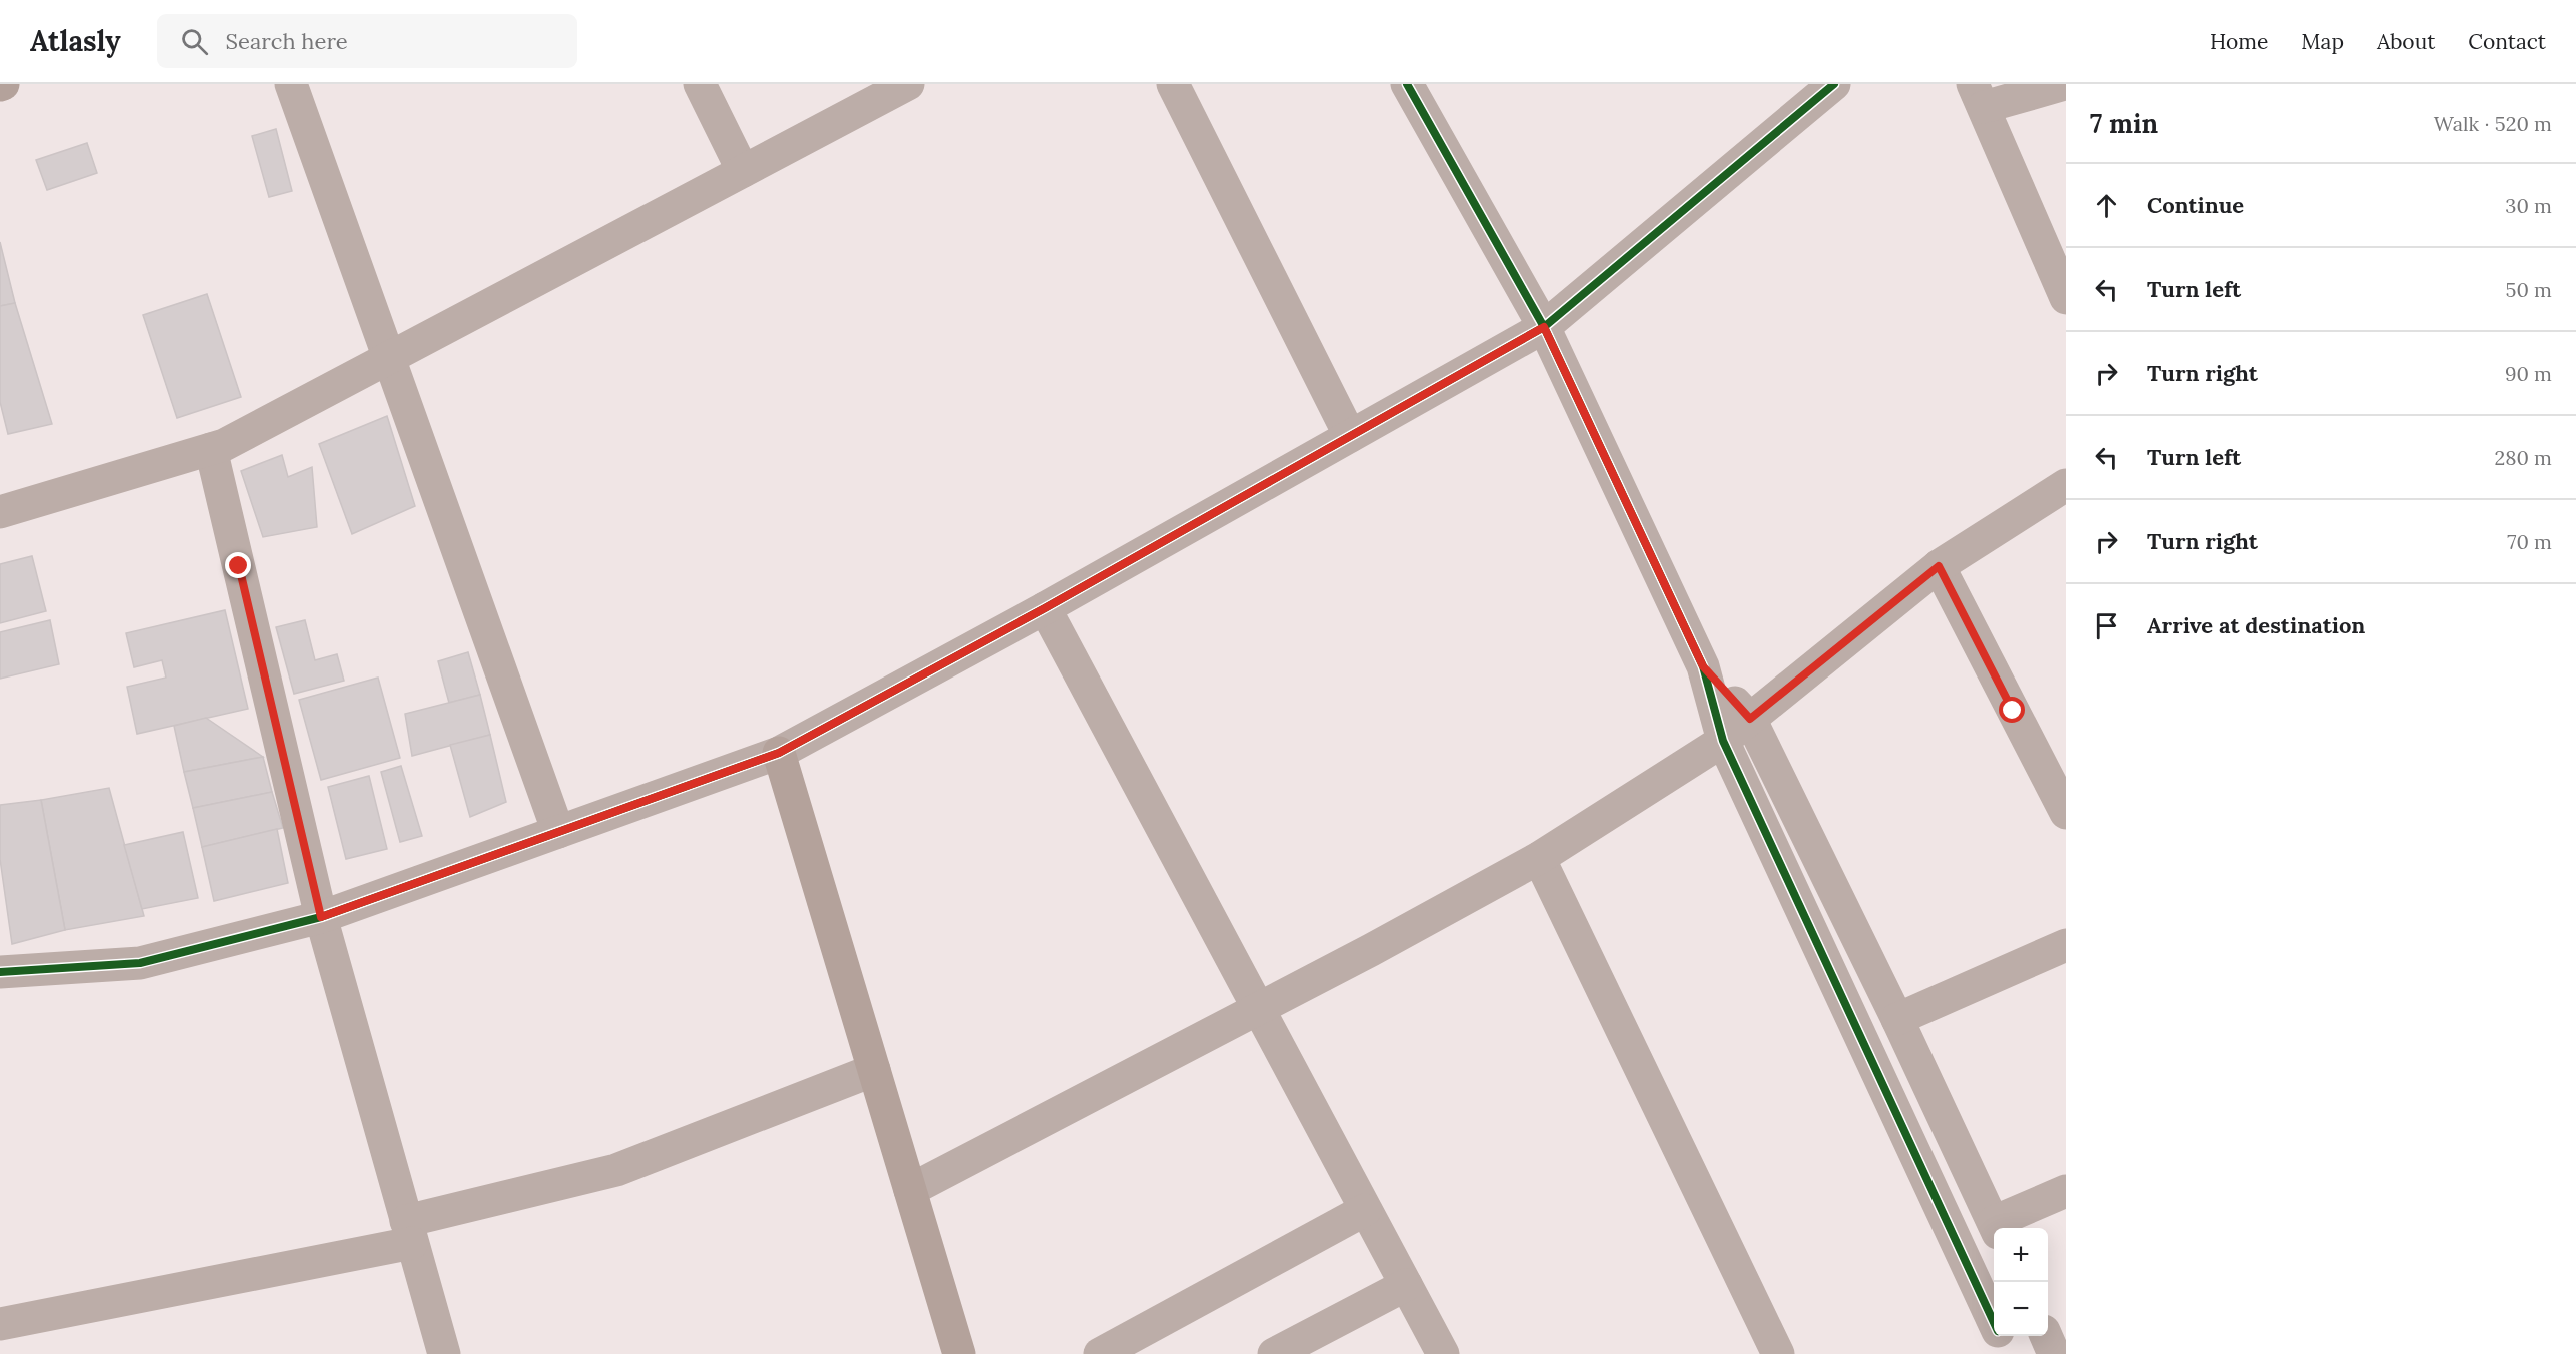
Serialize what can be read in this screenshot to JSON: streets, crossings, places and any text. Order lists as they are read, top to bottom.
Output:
{
  "page": {
    "header": "Atlasly",
    "search": "Search here",
    "nav": [
      "Home",
      "Map",
      "About",
      "Contact"
    ],
    "heading": ["7 min", "Walk · 520 m"],
    "list": [
      ["Continue", "30 m"],
      ["Turn left", "50 m"],
      ["Turn right", "90 m"],
      ["Turn left", "280 m"],
      ["Turn right", "70 m"],
      "Arrive at destination"
    ],
    "map_buttons": ["+", "−"]
  }
}
